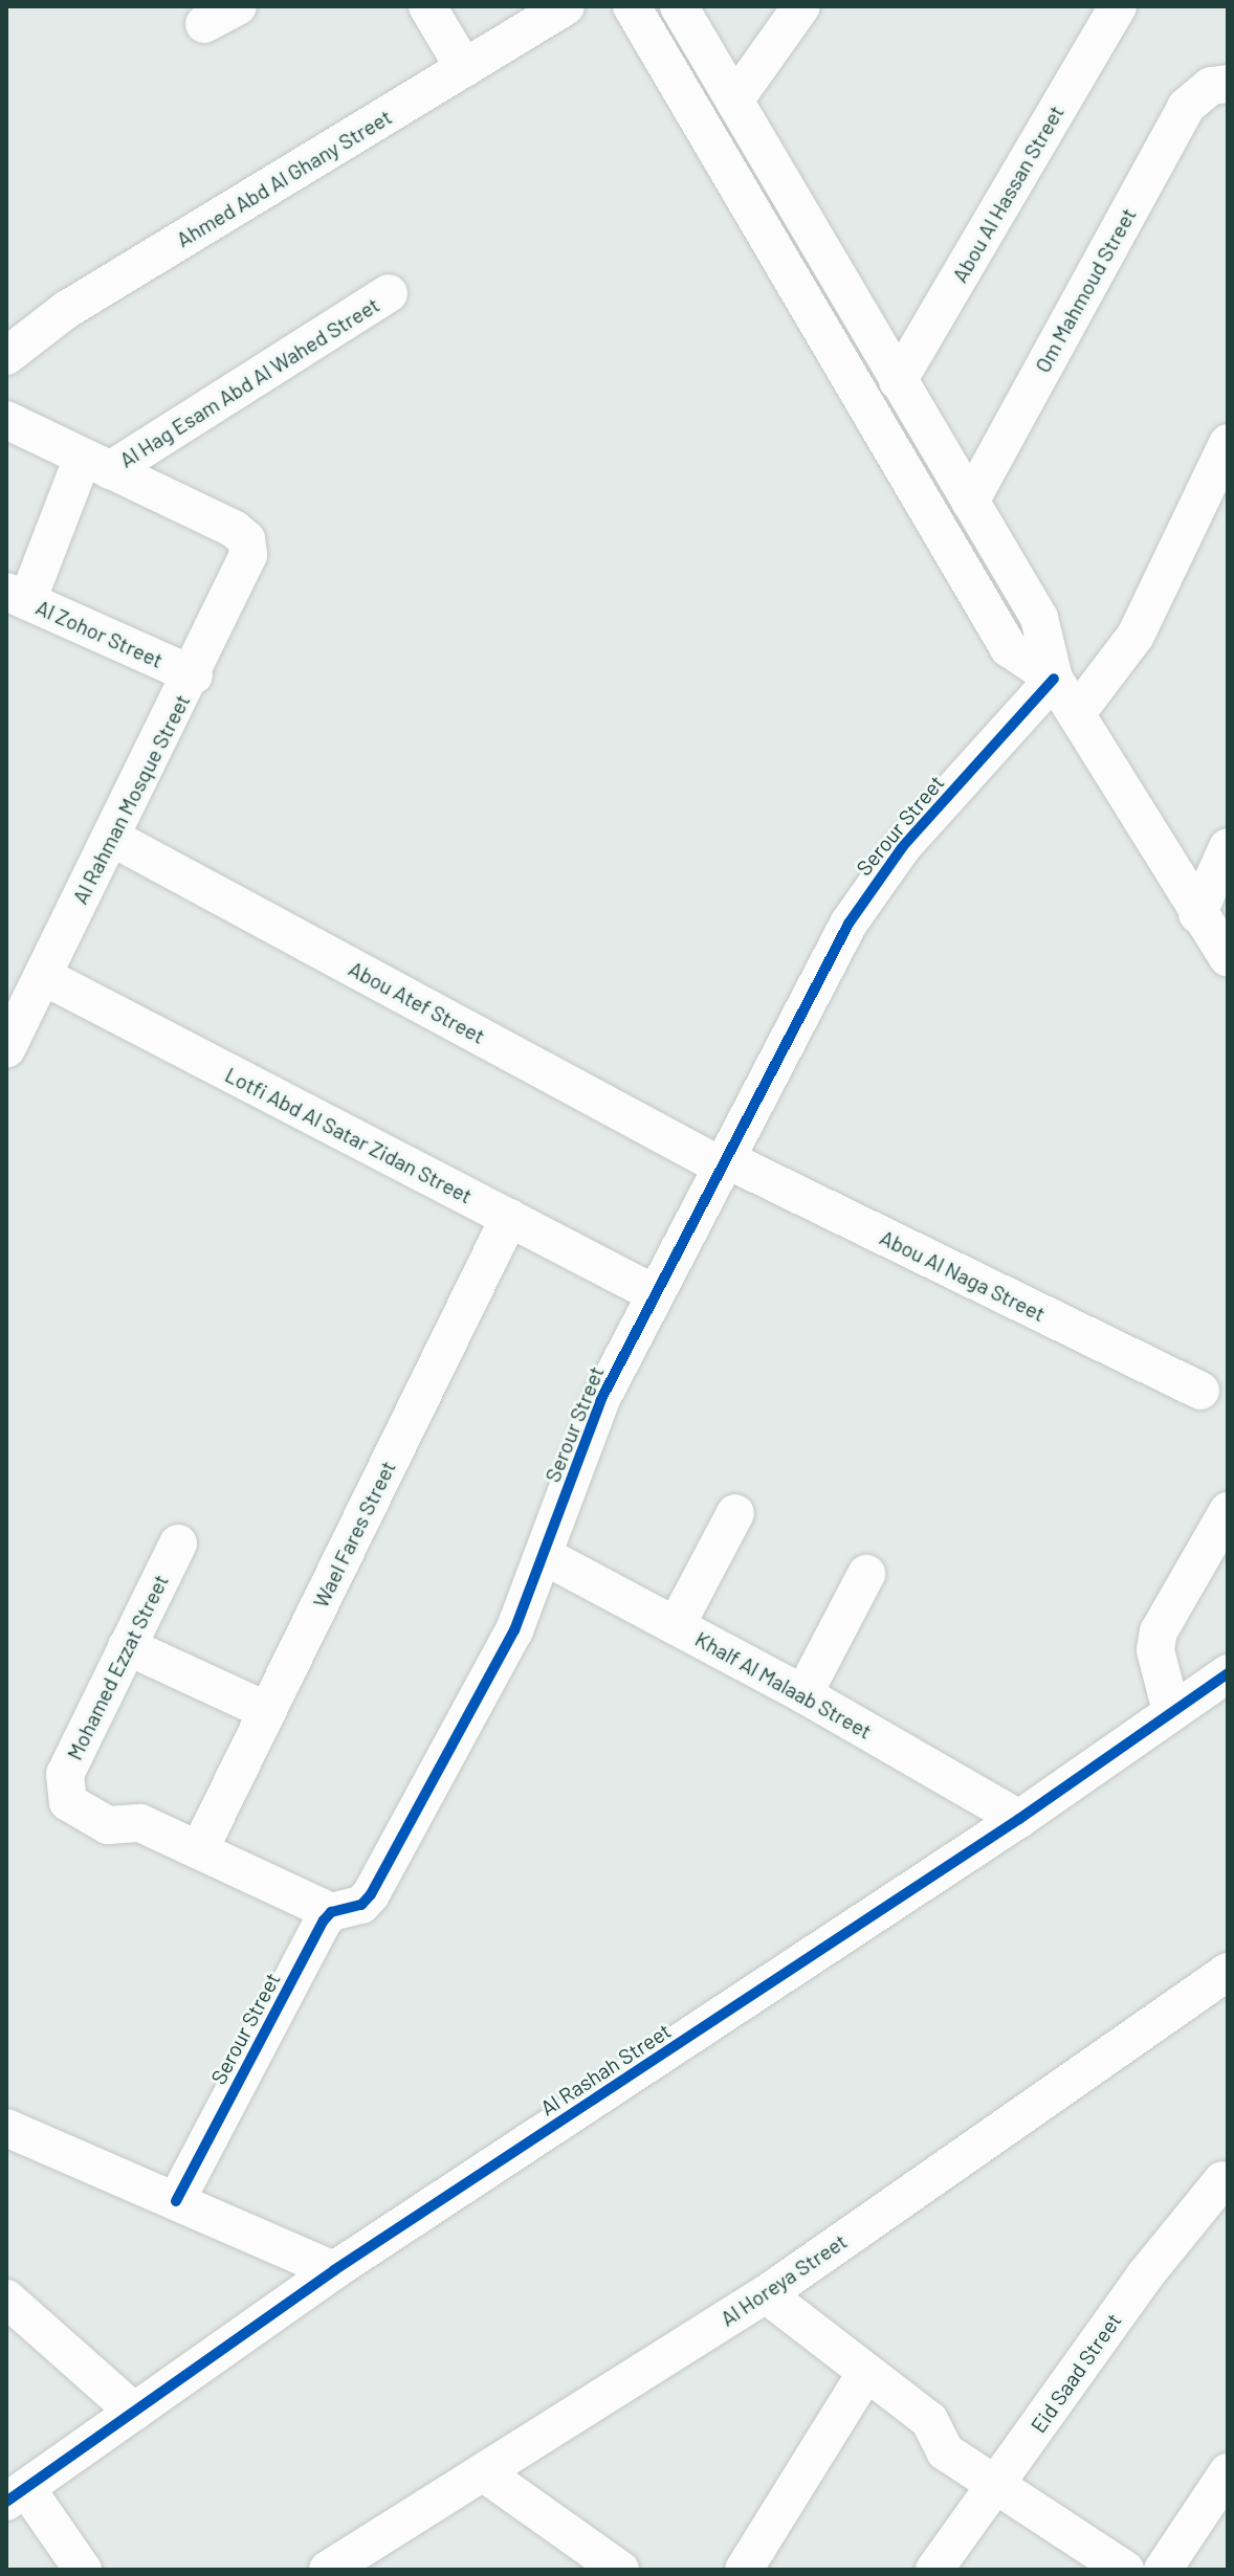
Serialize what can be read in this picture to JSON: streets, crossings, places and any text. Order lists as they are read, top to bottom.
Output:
{
  "streets": {
    "street": [
      "Ahmed Abd Al Ghany Street",
      "Abou Al Hassan Street",
      "Om Mahmoud Street",
      "Al Hag Esam Abd Al Wahed Street",
      "Al Zohor Street",
      "Al Rahman Mosque Street",
      "Serour Street",
      "Abou Atef Street",
      "Lotfi Abd Al Satar Zidan Street",
      "Abou Al Naga Street",
      "Wael Fares Street",
      "Mohamed Ezzat Street",
      "Khalf Al Malaab Street",
      "Al Rashah Street",
      "Al Horeya Street",
      "Eid Saad Street"
    ]
  },
  "crossings": [
    ["Al Hag Esam Abd Al Wahed Street", "Al Rahman Mosque Street"],
    ["Al Zohor Street", "Al Rahman Mosque Street"],
    ["Al Rahman Mosque Street", "Abou Atef Street"],
    ["Al Rahman Mosque Street", "Lotfi Abd Al Satar Zidan Street"],
    ["Serour Street", "Abou Atef Street"],
    ["Serour Street", "Lotfi Abd Al Satar Zidan Street"],
    ["Serour Street", "Abou Al Naga Street"],
    ["Serour Street", "Mohamed Ezzat Street"],
    ["Serour Street", "Khalf Al Malaab Street"],
    ["Abou Atef Street", "Abou Al Naga Street"],
    ["Lotfi Abd Al Satar Zidan Street", "Wael Fares Street"],
    ["Wael Fares Street", "Mohamed Ezzat Street"],
    ["Khalf Al Malaab Street", "Al Rashah Street"]
  ]
}
